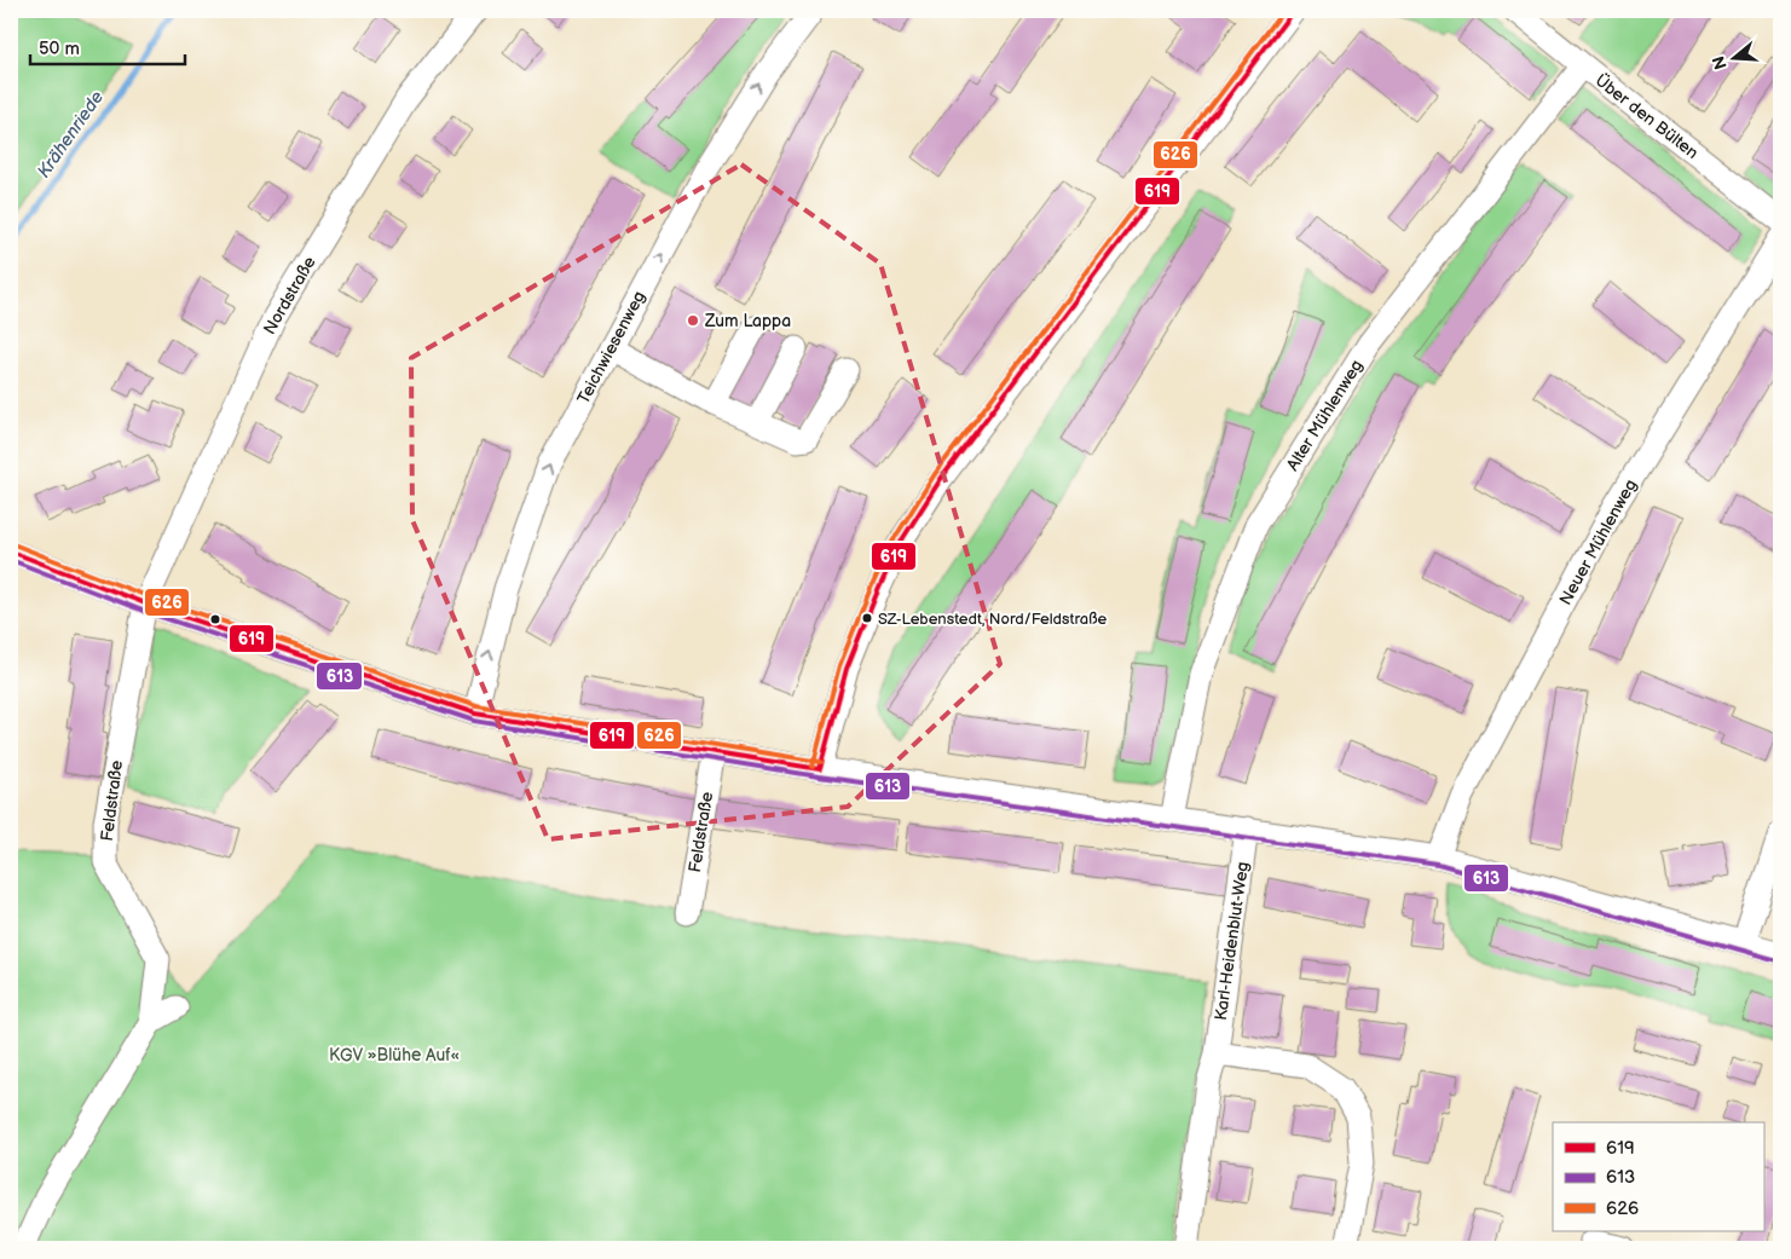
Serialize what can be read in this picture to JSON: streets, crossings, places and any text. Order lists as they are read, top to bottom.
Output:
{
  "streets": {
    "street": [
      "Über den Bülten",
      "Nordstraße",
      "Teichwiesenweg",
      "Alter Mühlenweg",
      "Neuer Mühlenweg",
      "Feldstraße",
      "Karl-Heidenblut-Weg"
    ]
  },
  "crossings": [
    ["Über den Bülten", "Alter Mühlenweg"],
    ["Nordstraße", "Feldstraße"]
  ],
  "one_way": ["Teichwiesenweg"],
  "water": ["Krähenriede"],
  "parks": ["KGV »Blühe Auf«"],
  "places": ["Zum Lappa", "SZ-Lebenstedt, Nord/Feldstraße"],
  "lines": ["transit line 619", "transit line 626", "transit line 613"],
  "legend": ["619", "613", "626"],
  "scale_bar": "50 m",
  "north": "left"
}
